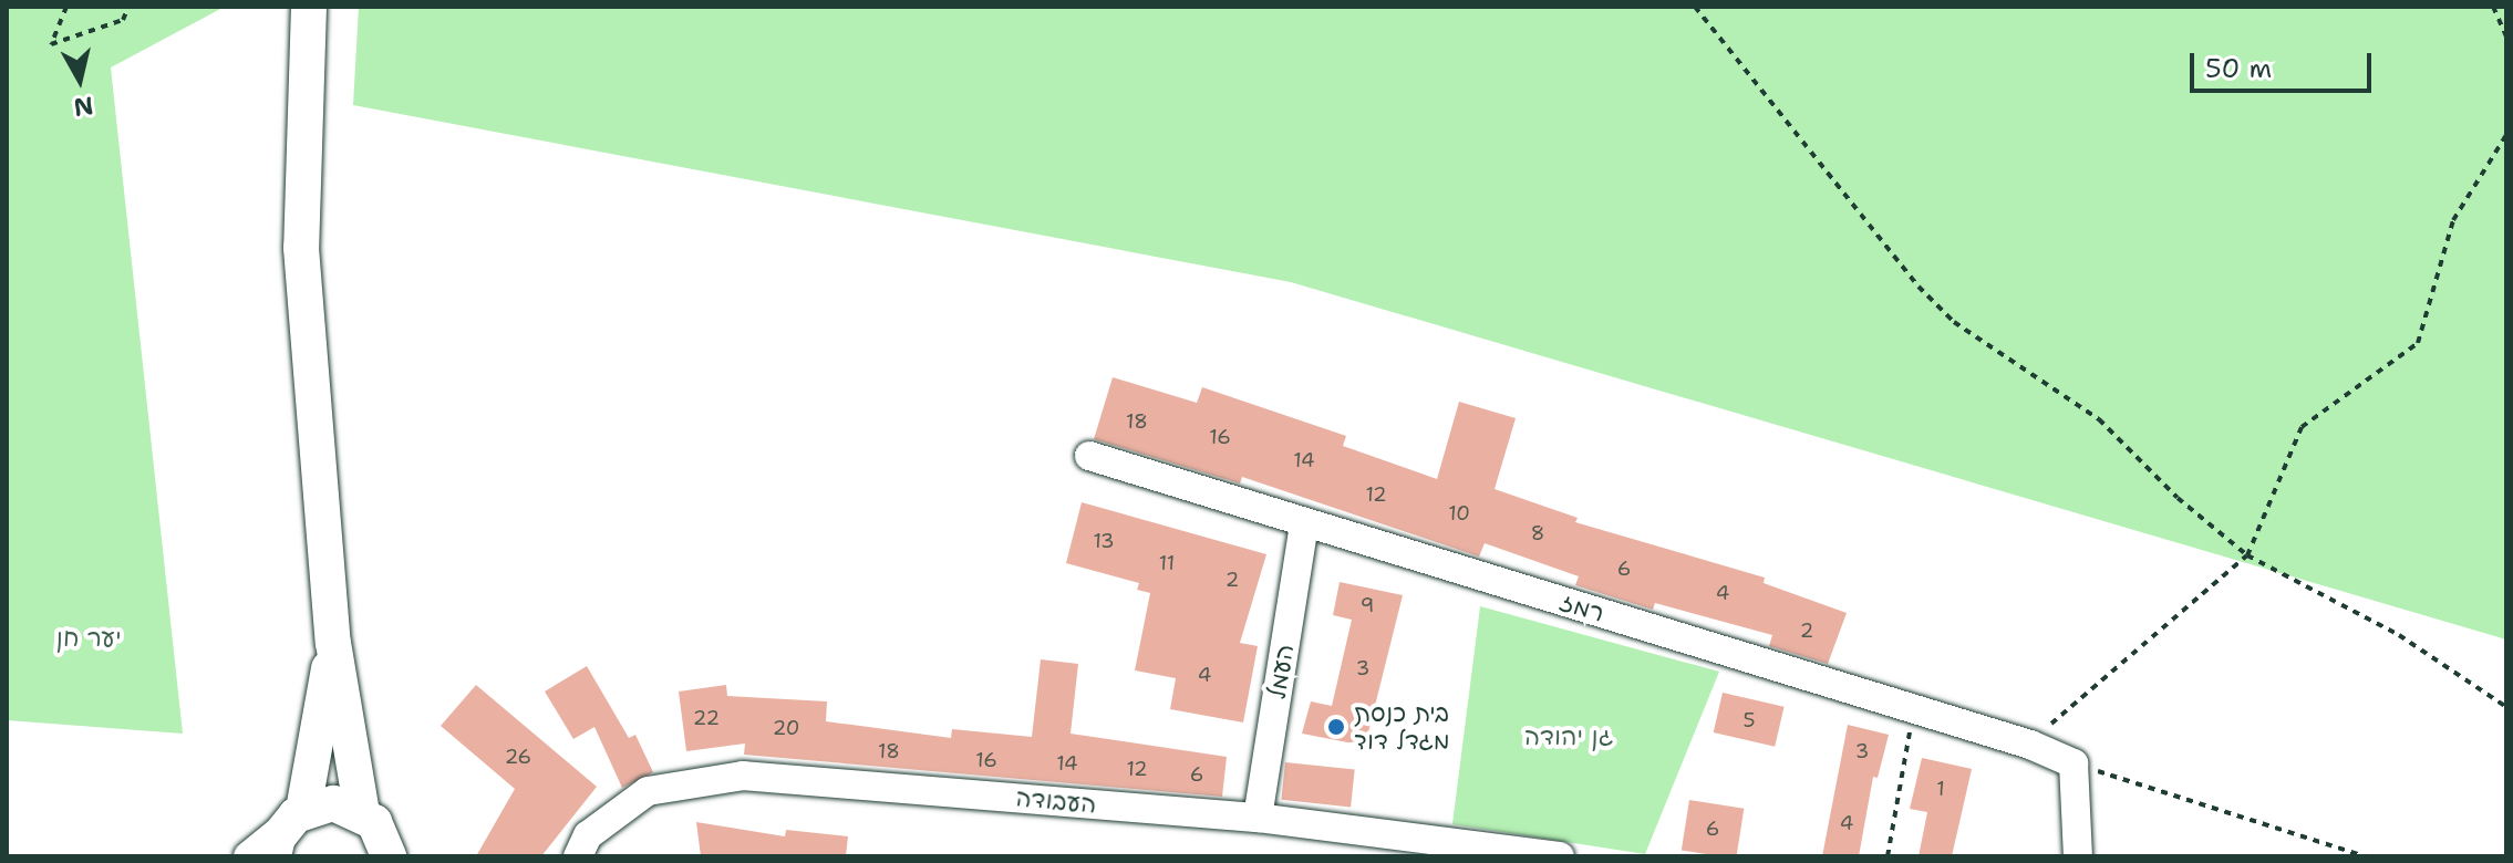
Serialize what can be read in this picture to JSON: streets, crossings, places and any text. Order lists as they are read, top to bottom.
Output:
{
  "streets": {
    "street": ["רמז", "העמל", "העבודה"]
  },
  "crossings": [
    ["רמז", "העמל"],
    ["העמל", "העבודה"]
  ],
  "parks": ["יער חן", "גן יהודה"],
  "places": ["בית כנסת מגדל דוד"],
  "house_numbers": [
    "18",
    "16",
    "14",
    "12",
    "10",
    "8",
    "13",
    "11",
    "6",
    "2",
    "4",
    "9",
    "2",
    "3",
    "4",
    "22",
    "5",
    "20",
    "18",
    "3",
    "26",
    "16",
    "14",
    "12",
    "6",
    "1",
    "4",
    "6"
  ],
  "scale_bar": "50 m",
  "north": "bottom"
}
